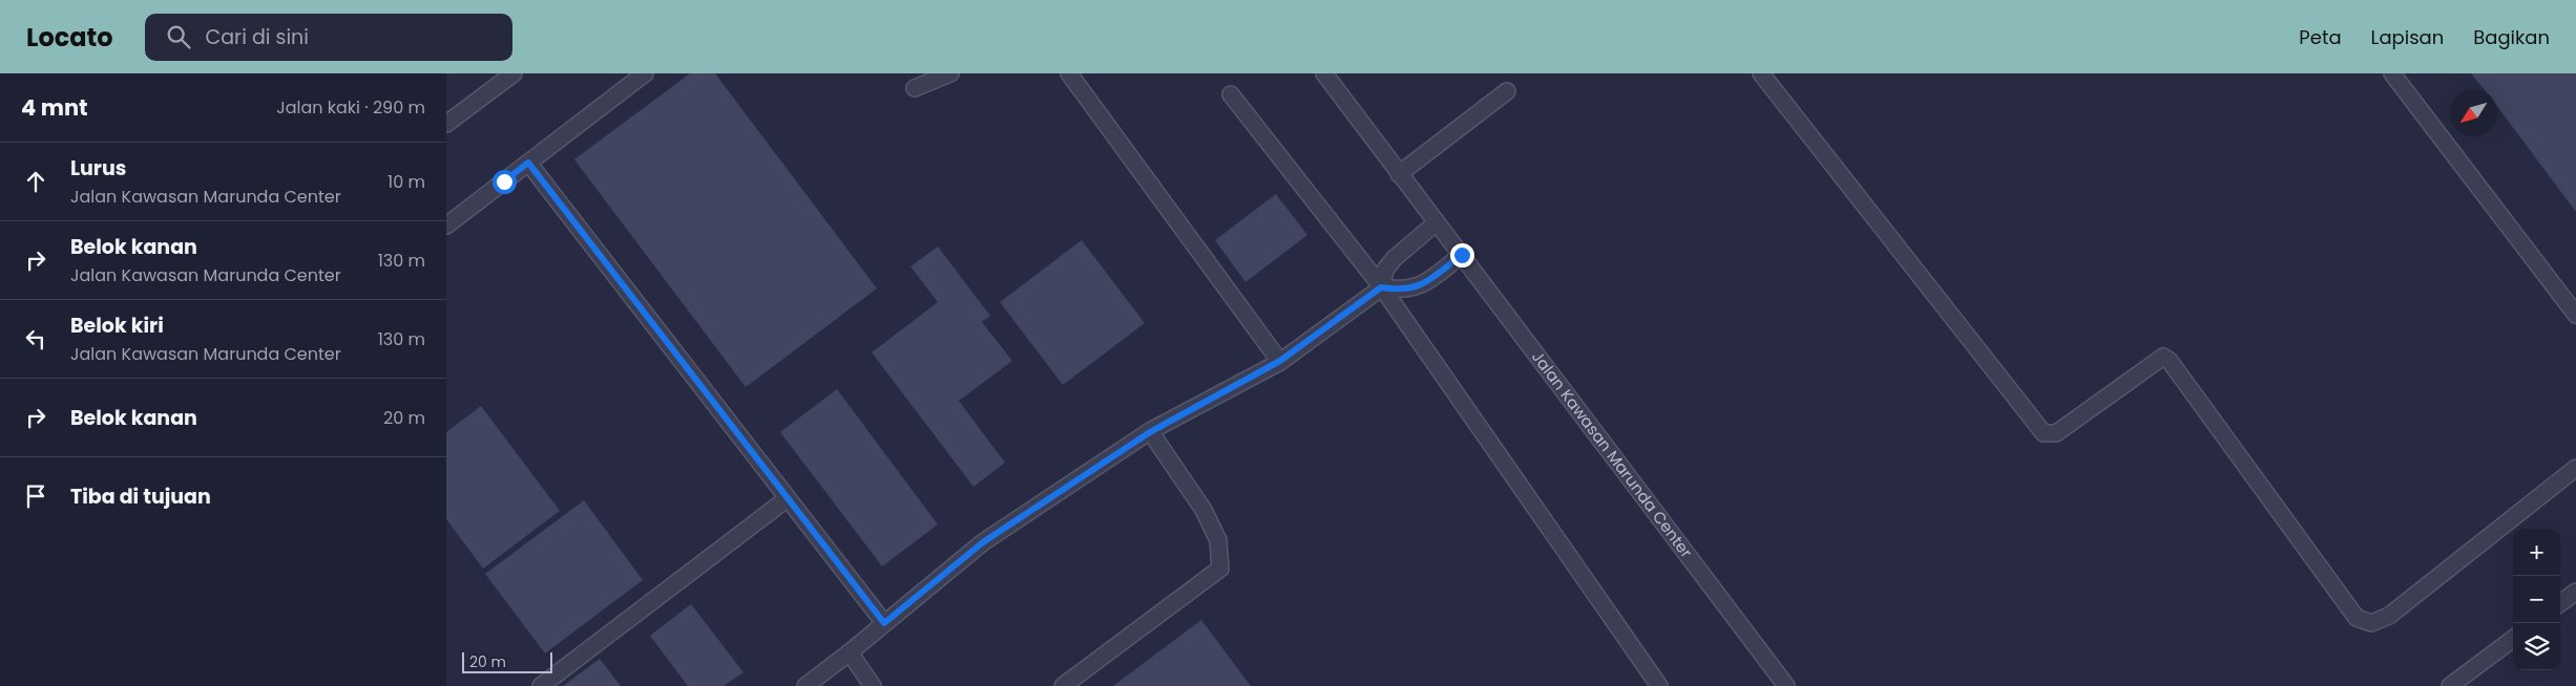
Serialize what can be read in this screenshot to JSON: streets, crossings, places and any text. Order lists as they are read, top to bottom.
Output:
{
  "streets": {
    "lane": ["Jalan Kawasan Marunda Center"]
  },
  "scale_bar": "20 m",
  "north": "bottom left",
  "page": {
    "header": "Locato",
    "search": "Cari di sini",
    "nav": ["Peta", "Lapisan", "Bagikan"],
    "heading": ["4 mnt", "Jalan kaki · 290 m"],
    "list": [
      ["Lurus", "Jalan Kawasan Marunda Center", "10 m"],
      ["Belok kanan", "Jalan Kawasan Marunda Center", "130 m"],
      ["Belok kiri", "Jalan Kawasan Marunda Center", "130 m"],
      ["Belok kanan", "20 m"],
      "Tiba di tujuan"
    ],
    "map_buttons": ["+", "−"],
    "scale": "20 m"
  }
}
